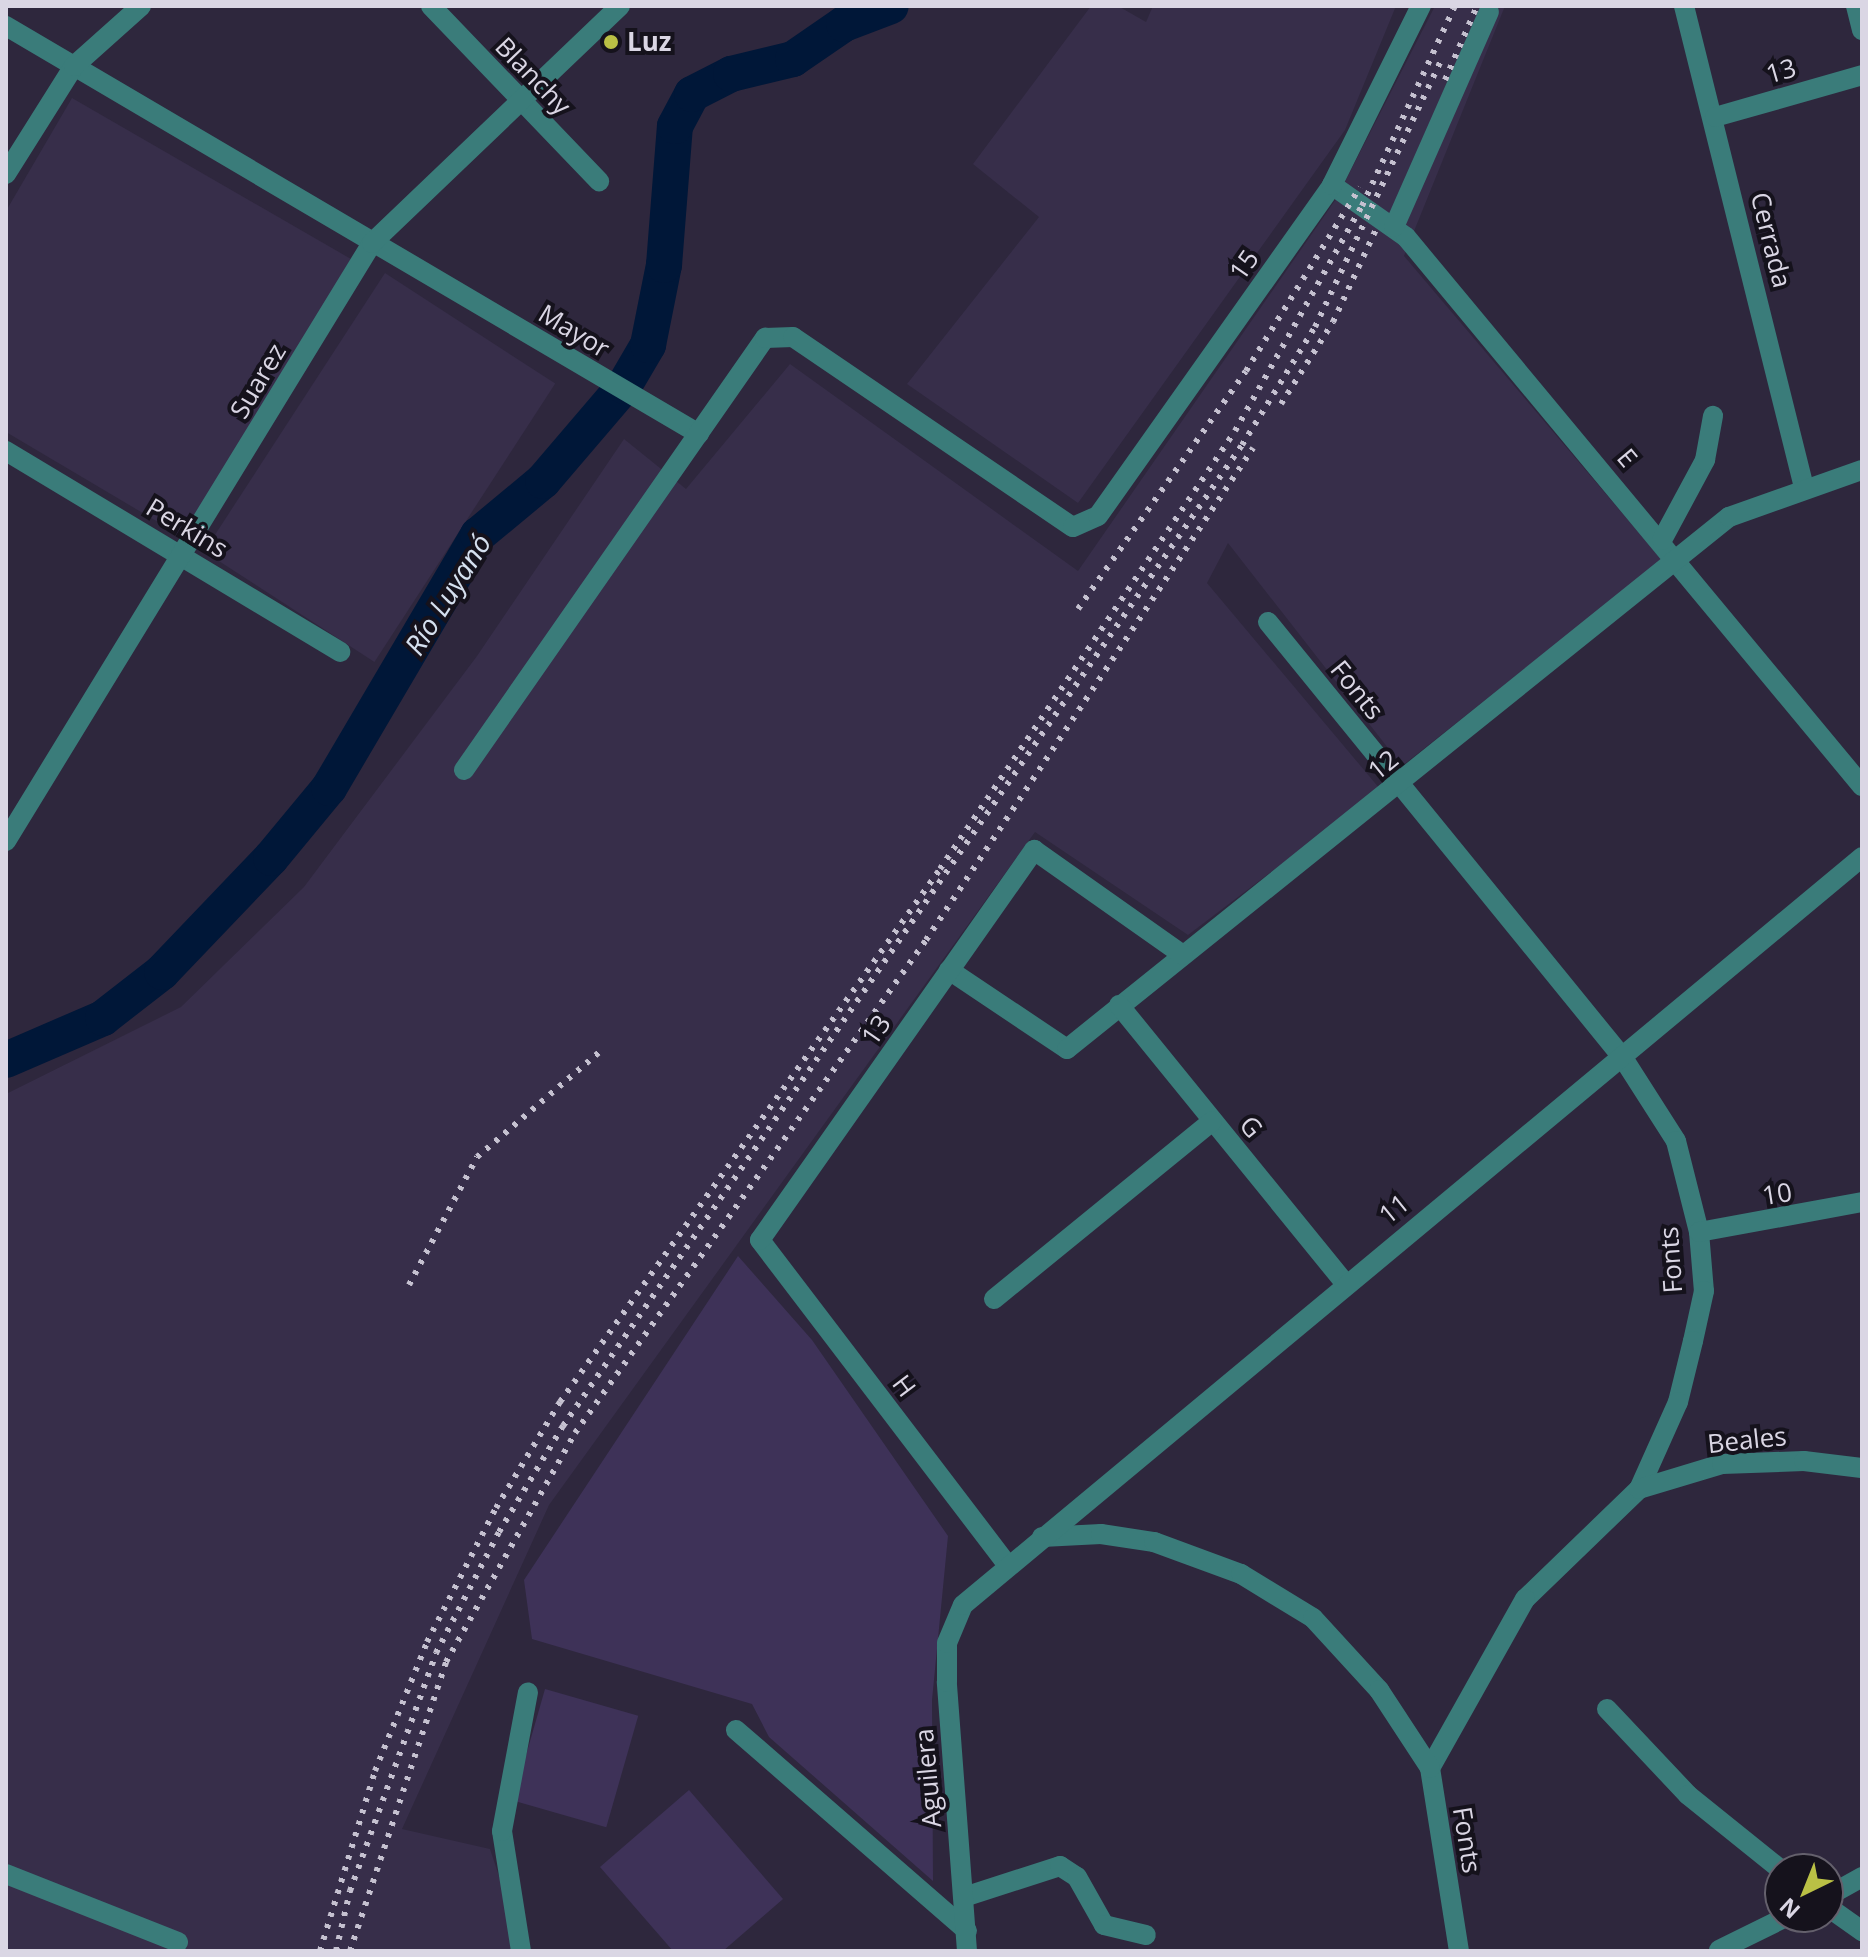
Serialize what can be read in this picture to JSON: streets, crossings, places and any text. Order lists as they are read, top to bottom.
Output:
{
  "streets": {
    "street": [
      "13",
      "Blanchy",
      "Cerrada",
      "15",
      "Mayor",
      "Suarez",
      "E",
      "Perkins",
      "Fonts",
      "12",
      "G",
      "10",
      "11",
      "H",
      "Beales",
      "Aguilera"
    ]
  },
  "crossings": [
    ["13", "Cerrada"],
    ["13", "12"],
    ["13", "H"],
    ["Blanchy", "Suarez"],
    ["Cerrada", "12"],
    ["15", "Mayor"],
    ["15", "E"],
    ["Mayor", "Suarez"],
    ["Suarez", "Perkins"],
    ["E", "12"],
    ["Fonts", "12"],
    ["Fonts", "10"],
    ["Fonts", "11"],
    ["Fonts", "Beales"],
    ["12", "G"],
    ["G", "11"],
    ["11", "H"],
    ["11", "Aguilera"]
  ],
  "water": ["Río Luyanó"],
  "places": ["Luz"],
  "north": "bottom left"
}
